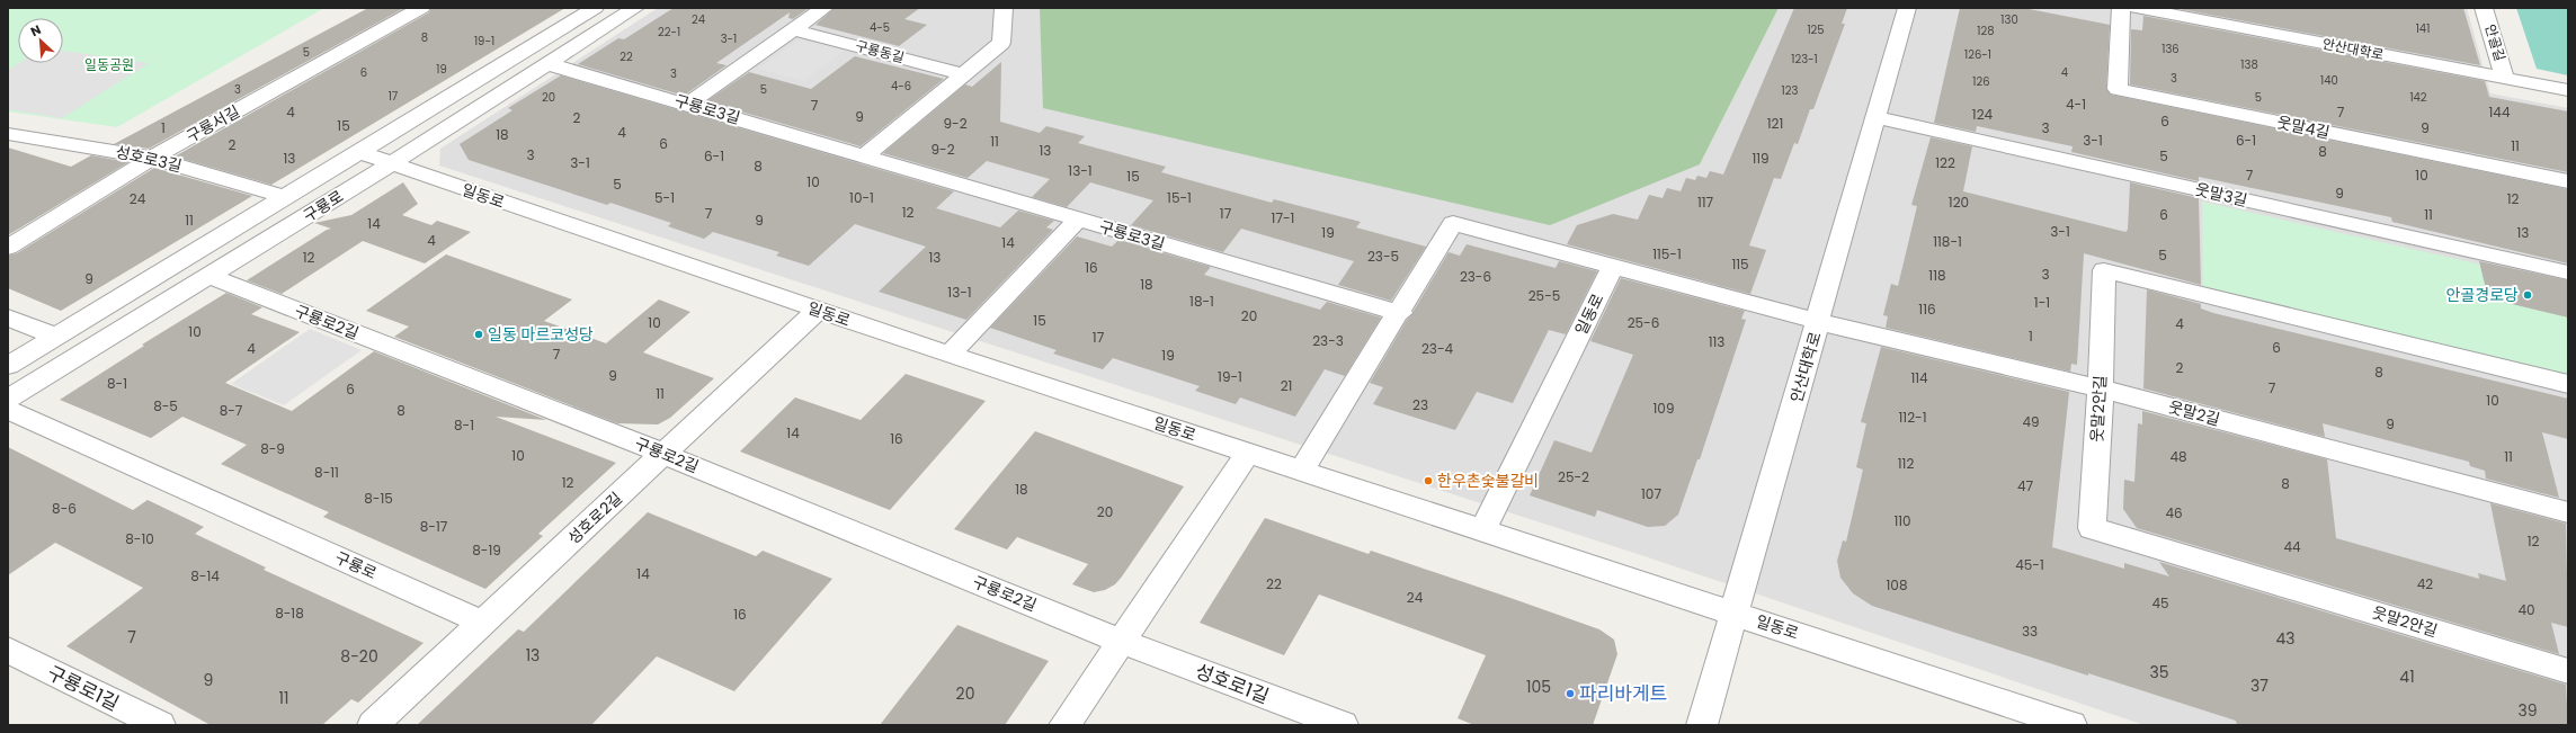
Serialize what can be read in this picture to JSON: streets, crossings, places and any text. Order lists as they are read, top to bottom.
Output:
{
  "streets": {
    "street": [
      "안골길",
      "안산대학로",
      "구룡동길",
      "구룡로3길",
      "구룡서길",
      "웃말4길",
      "성호로3길",
      "웃말3길",
      "일동로",
      "구룡로",
      "구룡로2길",
      "웃말2안길",
      "웃말2길",
      "성호로2길",
      "성호로1길",
      "구룡로1길"
    ]
  },
  "crossings": [
    ["안골길", "안산대학로"],
    ["안산대학로", "웃말3길"],
    ["안산대학로", "일동로"],
    ["안산대학로", "웃말2길"],
    ["구룡로3길", "구룡로"],
    ["구룡로3길", "웃말2길"],
    ["구룡서길", "성호로3길"],
    ["성호로3길", "구룡로"],
    ["일동로", "구룡로"],
    ["일동로", "웃말2길"],
    ["일동로", "성호로2길"],
    ["구룡로", "구룡로2길"],
    ["구룡로", "성호로2길"],
    ["구룡로2길", "성호로2길"],
    ["구룡로2길", "성호로1길"],
    ["웃말2안길", "웃말2길"]
  ],
  "parks": ["일동공원"],
  "places": [
    "안골경로당",
    "일동 마르코성당",
    "한우촌숯불갈비",
    "파리바게트"
  ],
  "house_numbers": [
    "24",
    "130",
    "4-5",
    "141",
    "125",
    "128",
    "22-1",
    "8",
    "3-1",
    "19-1",
    "136",
    "5",
    "126-1",
    "22",
    "123-1",
    "138",
    "19",
    "6",
    "4",
    "3",
    "3",
    "140",
    "126",
    "4-6",
    "3",
    "5",
    "123",
    "17",
    "20",
    "5",
    "142",
    "4-1",
    "7",
    "4",
    "7",
    "144",
    "124",
    "9",
    "2",
    "6",
    "9-2",
    "121",
    "15",
    "1",
    "3",
    "9",
    "4",
    "18",
    "3-1",
    "6-1",
    "11",
    "6",
    "2",
    "11",
    "9-2",
    "13",
    "8",
    "3",
    "6-1",
    "5",
    "13",
    "119",
    "3-1",
    "122",
    "8",
    "13-1",
    "7",
    "10",
    "15",
    "10",
    "5",
    "9",
    "5-1",
    "10-1",
    "15-1",
    "24",
    "12",
    "117",
    "120",
    "12",
    "7",
    "17",
    "6",
    "11",
    "17-1",
    "11",
    "9",
    "14",
    "3-1",
    "19",
    "13",
    "4",
    "118-1",
    "14",
    "115-1",
    "5",
    "23-5",
    "12",
    "13",
    "115",
    "16",
    "3",
    "118",
    "23-6",
    "9",
    "18",
    "13-1",
    "25-5",
    "18-1",
    "1-1",
    "116",
    "20",
    "15",
    "10",
    "25-6",
    "4",
    "10",
    "1",
    "17",
    "23-3",
    "113",
    "6",
    "4",
    "23-4",
    "7",
    "19",
    "2",
    "8",
    "9",
    "19-1",
    "114",
    "8-1",
    "21",
    "7",
    "6",
    "11",
    "10",
    "23",
    "8-5",
    "109",
    "8-7",
    "8",
    "112-1",
    "49",
    "9",
    "8-1",
    "14",
    "16",
    "8-9",
    "10",
    "48",
    "11",
    "112",
    "8-11",
    "25-2",
    "12",
    "8",
    "47",
    "18",
    "107",
    "8-15",
    "8-6",
    "20",
    "46",
    "110",
    "8-17",
    "8-10",
    "12",
    "44",
    "8-19",
    "45-1",
    "14",
    "8-14",
    "22",
    "42",
    "108",
    "24",
    "45",
    "40",
    "8-18",
    "16",
    "33",
    "7",
    "43",
    "13",
    "8-20",
    "35",
    "41",
    "9",
    "37",
    "105",
    "20",
    "11",
    "39"
  ],
  "north": "top left"
}
